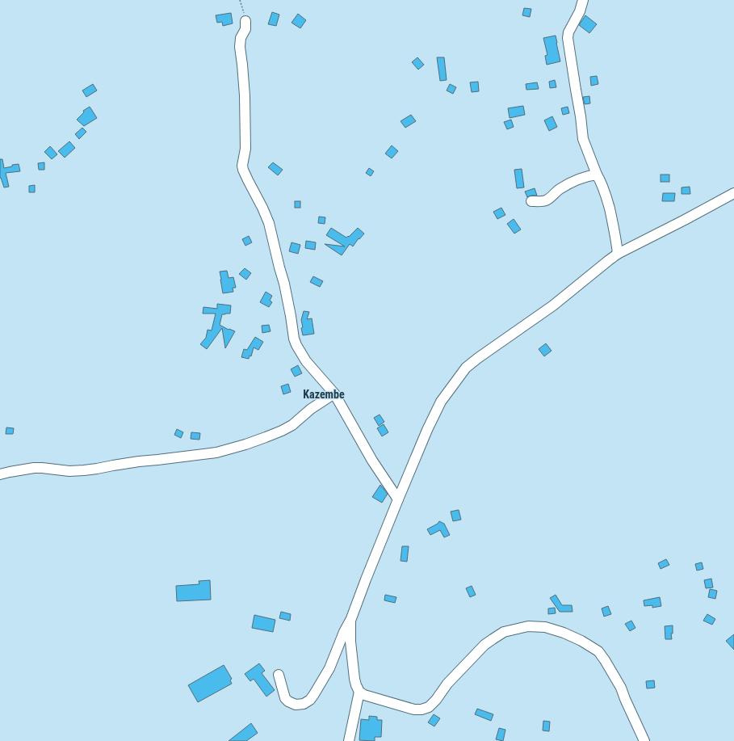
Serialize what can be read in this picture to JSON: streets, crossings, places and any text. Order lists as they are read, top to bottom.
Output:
{
  "districts": ["Kazembe"]
}
